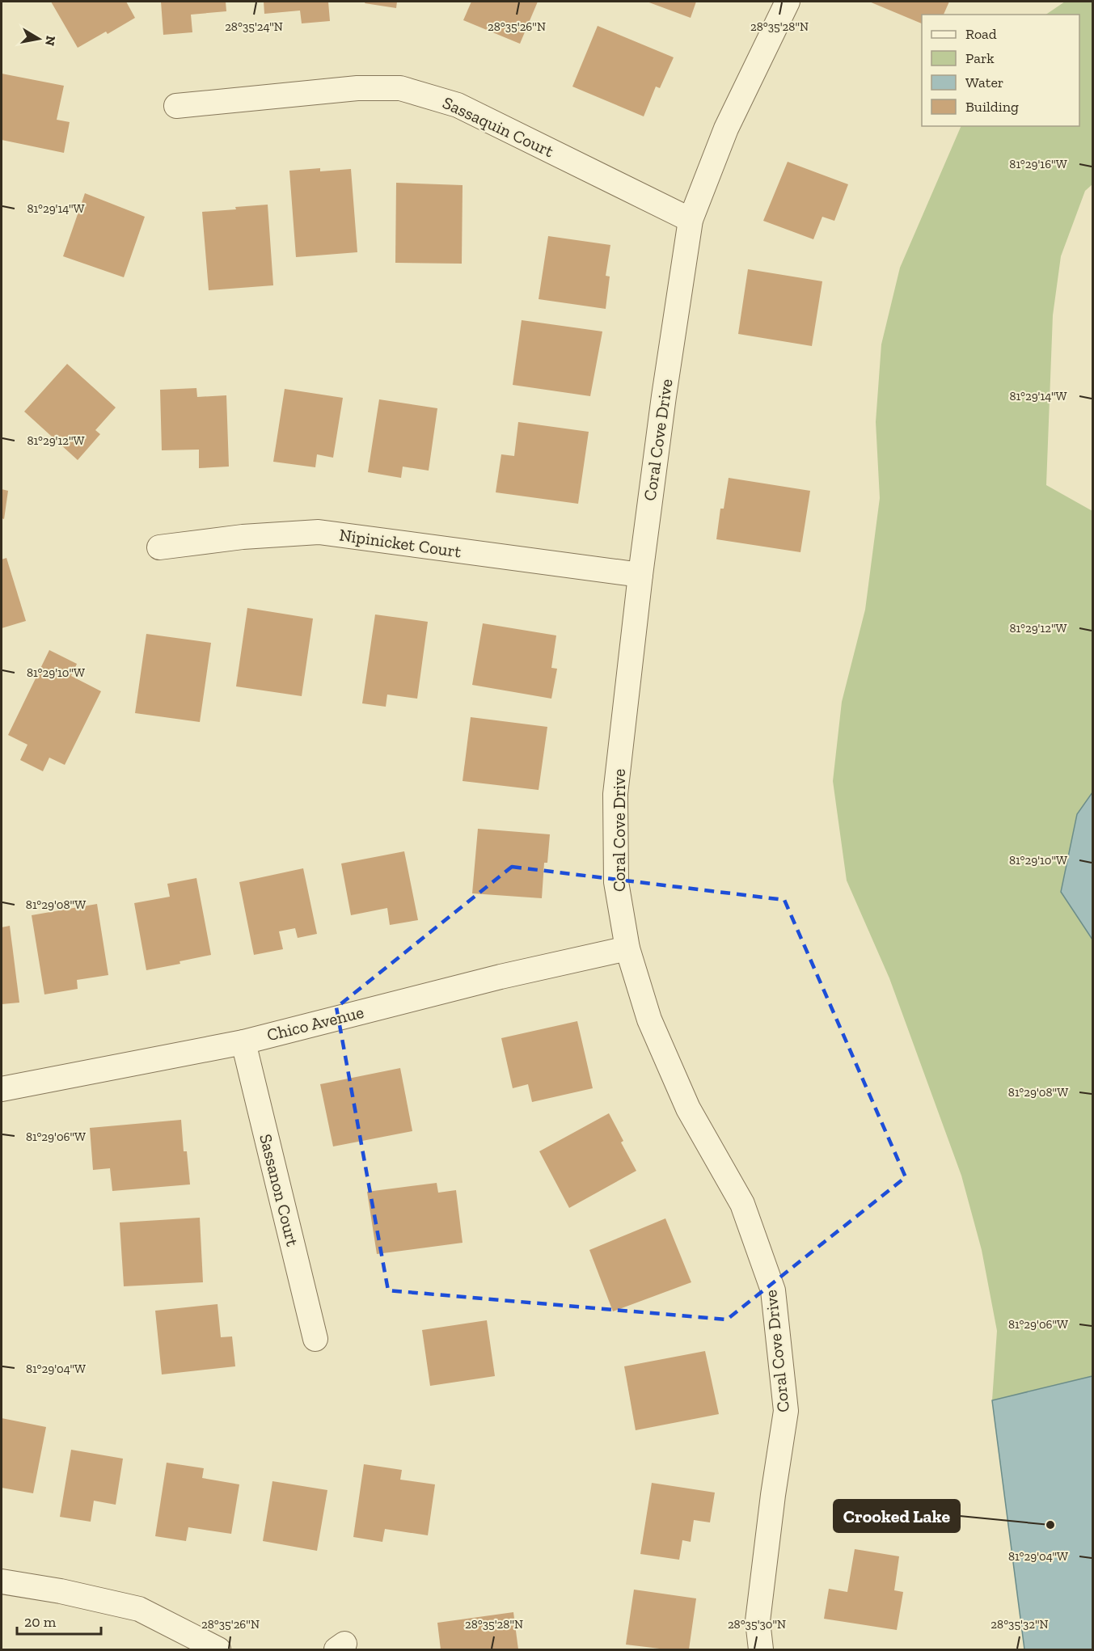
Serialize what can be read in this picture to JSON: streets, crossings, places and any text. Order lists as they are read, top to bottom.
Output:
{
  "streets": {
    "street": [
      "Sassaquin Court",
      "Coral Cove Drive",
      "Nipinicket Court",
      "Chico Avenue",
      "Sassanon Court"
    ]
  },
  "crossings": [
    ["Sassaquin Court", "Coral Cove Drive"],
    ["Coral Cove Drive", "Nipinicket Court"],
    ["Coral Cove Drive", "Chico Avenue"],
    ["Chico Avenue", "Sassanon Court"]
  ],
  "places": ["Crooked Lake"],
  "legend": [
    "Road",
    "Park",
    "Water",
    "Building"
  ],
  "scale_bar": "20 m",
  "north": "right",
  "coordinates": [
    "28°35'24\"N",
    "28°35'26\"N",
    "28°35'28\"N",
    "81°29'16\"W",
    "81°29'14\"W",
    "81°29'12\"W",
    "81°29'10\"W",
    "81°29'08\"W",
    "81°29'06\"W",
    "81°29'04\"W",
    "28°35'30\"N",
    "28°35'32\"N"
  ]
}
